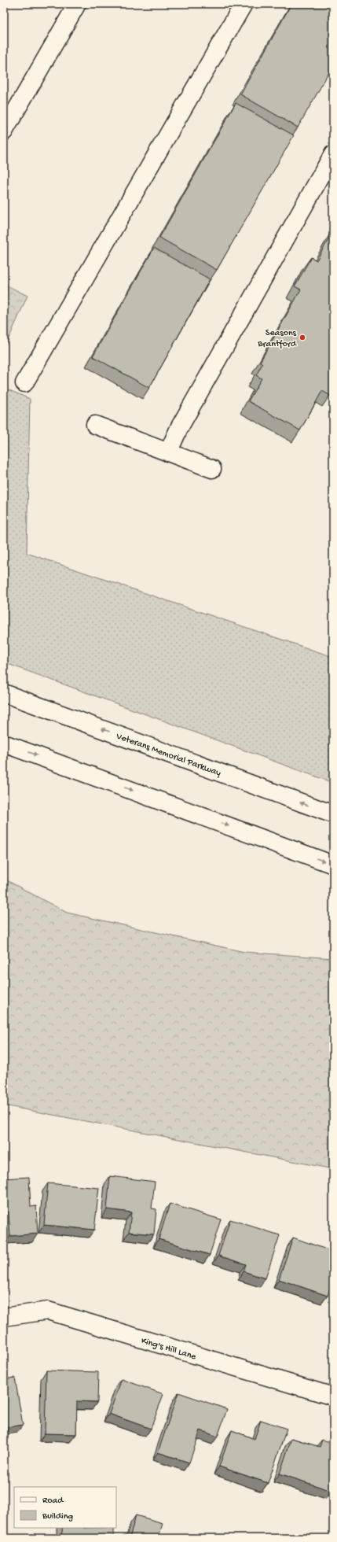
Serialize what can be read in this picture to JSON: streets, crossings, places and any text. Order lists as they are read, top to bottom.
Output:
{
  "streets": {
    "main road": ["Veterans Memorial Parkway", "King's Hill Lane"]
  },
  "places": ["Seasons Brantford"],
  "legend": ["Road", "Building"]
}
